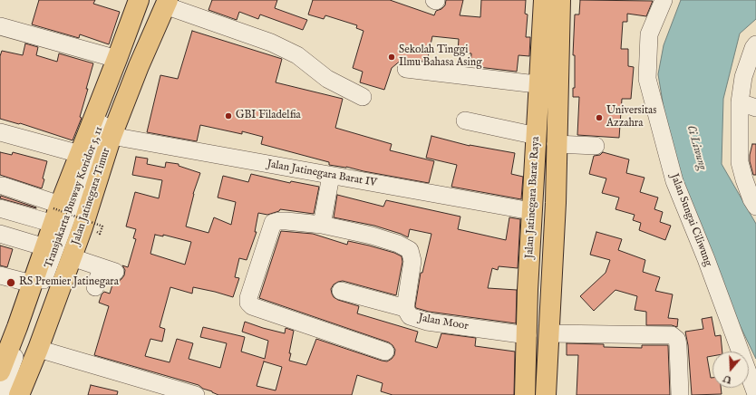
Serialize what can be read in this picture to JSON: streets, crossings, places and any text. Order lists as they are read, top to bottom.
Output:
{
  "streets": {
    "main road": ["Jalan Jatinegara Timur", "Jalan Jatinegara Barat Raya"],
    "street": [
      "Jalan Jatinegara Barat IV",
      "Transjakarta Busway Koridor 5, 11",
      "Jalan Sungai Ciliwung",
      "Jalan Moor"
    ]
  },
  "crossings": [
    ["Jalan Jatinegara Barat IV", "Jalan Jatinegara Timur"],
    ["Jalan Jatinegara Barat IV", "Jalan Jatinegara Barat Raya"],
    ["Jalan Jatinegara Timur", "Transjakarta Busway Koridor 5, 11"],
    ["Jalan Jatinegara Barat Raya", "Jalan Moor"]
  ],
  "water": ["Ci Liwung"],
  "places": [
    "Sekolah Tinggi Ilmu Bahasa Asing",
    "GBI Filadelfia",
    "Universitas Azzahra",
    "RS Premier Jatinegara"
  ],
  "north": "bottom"
}
